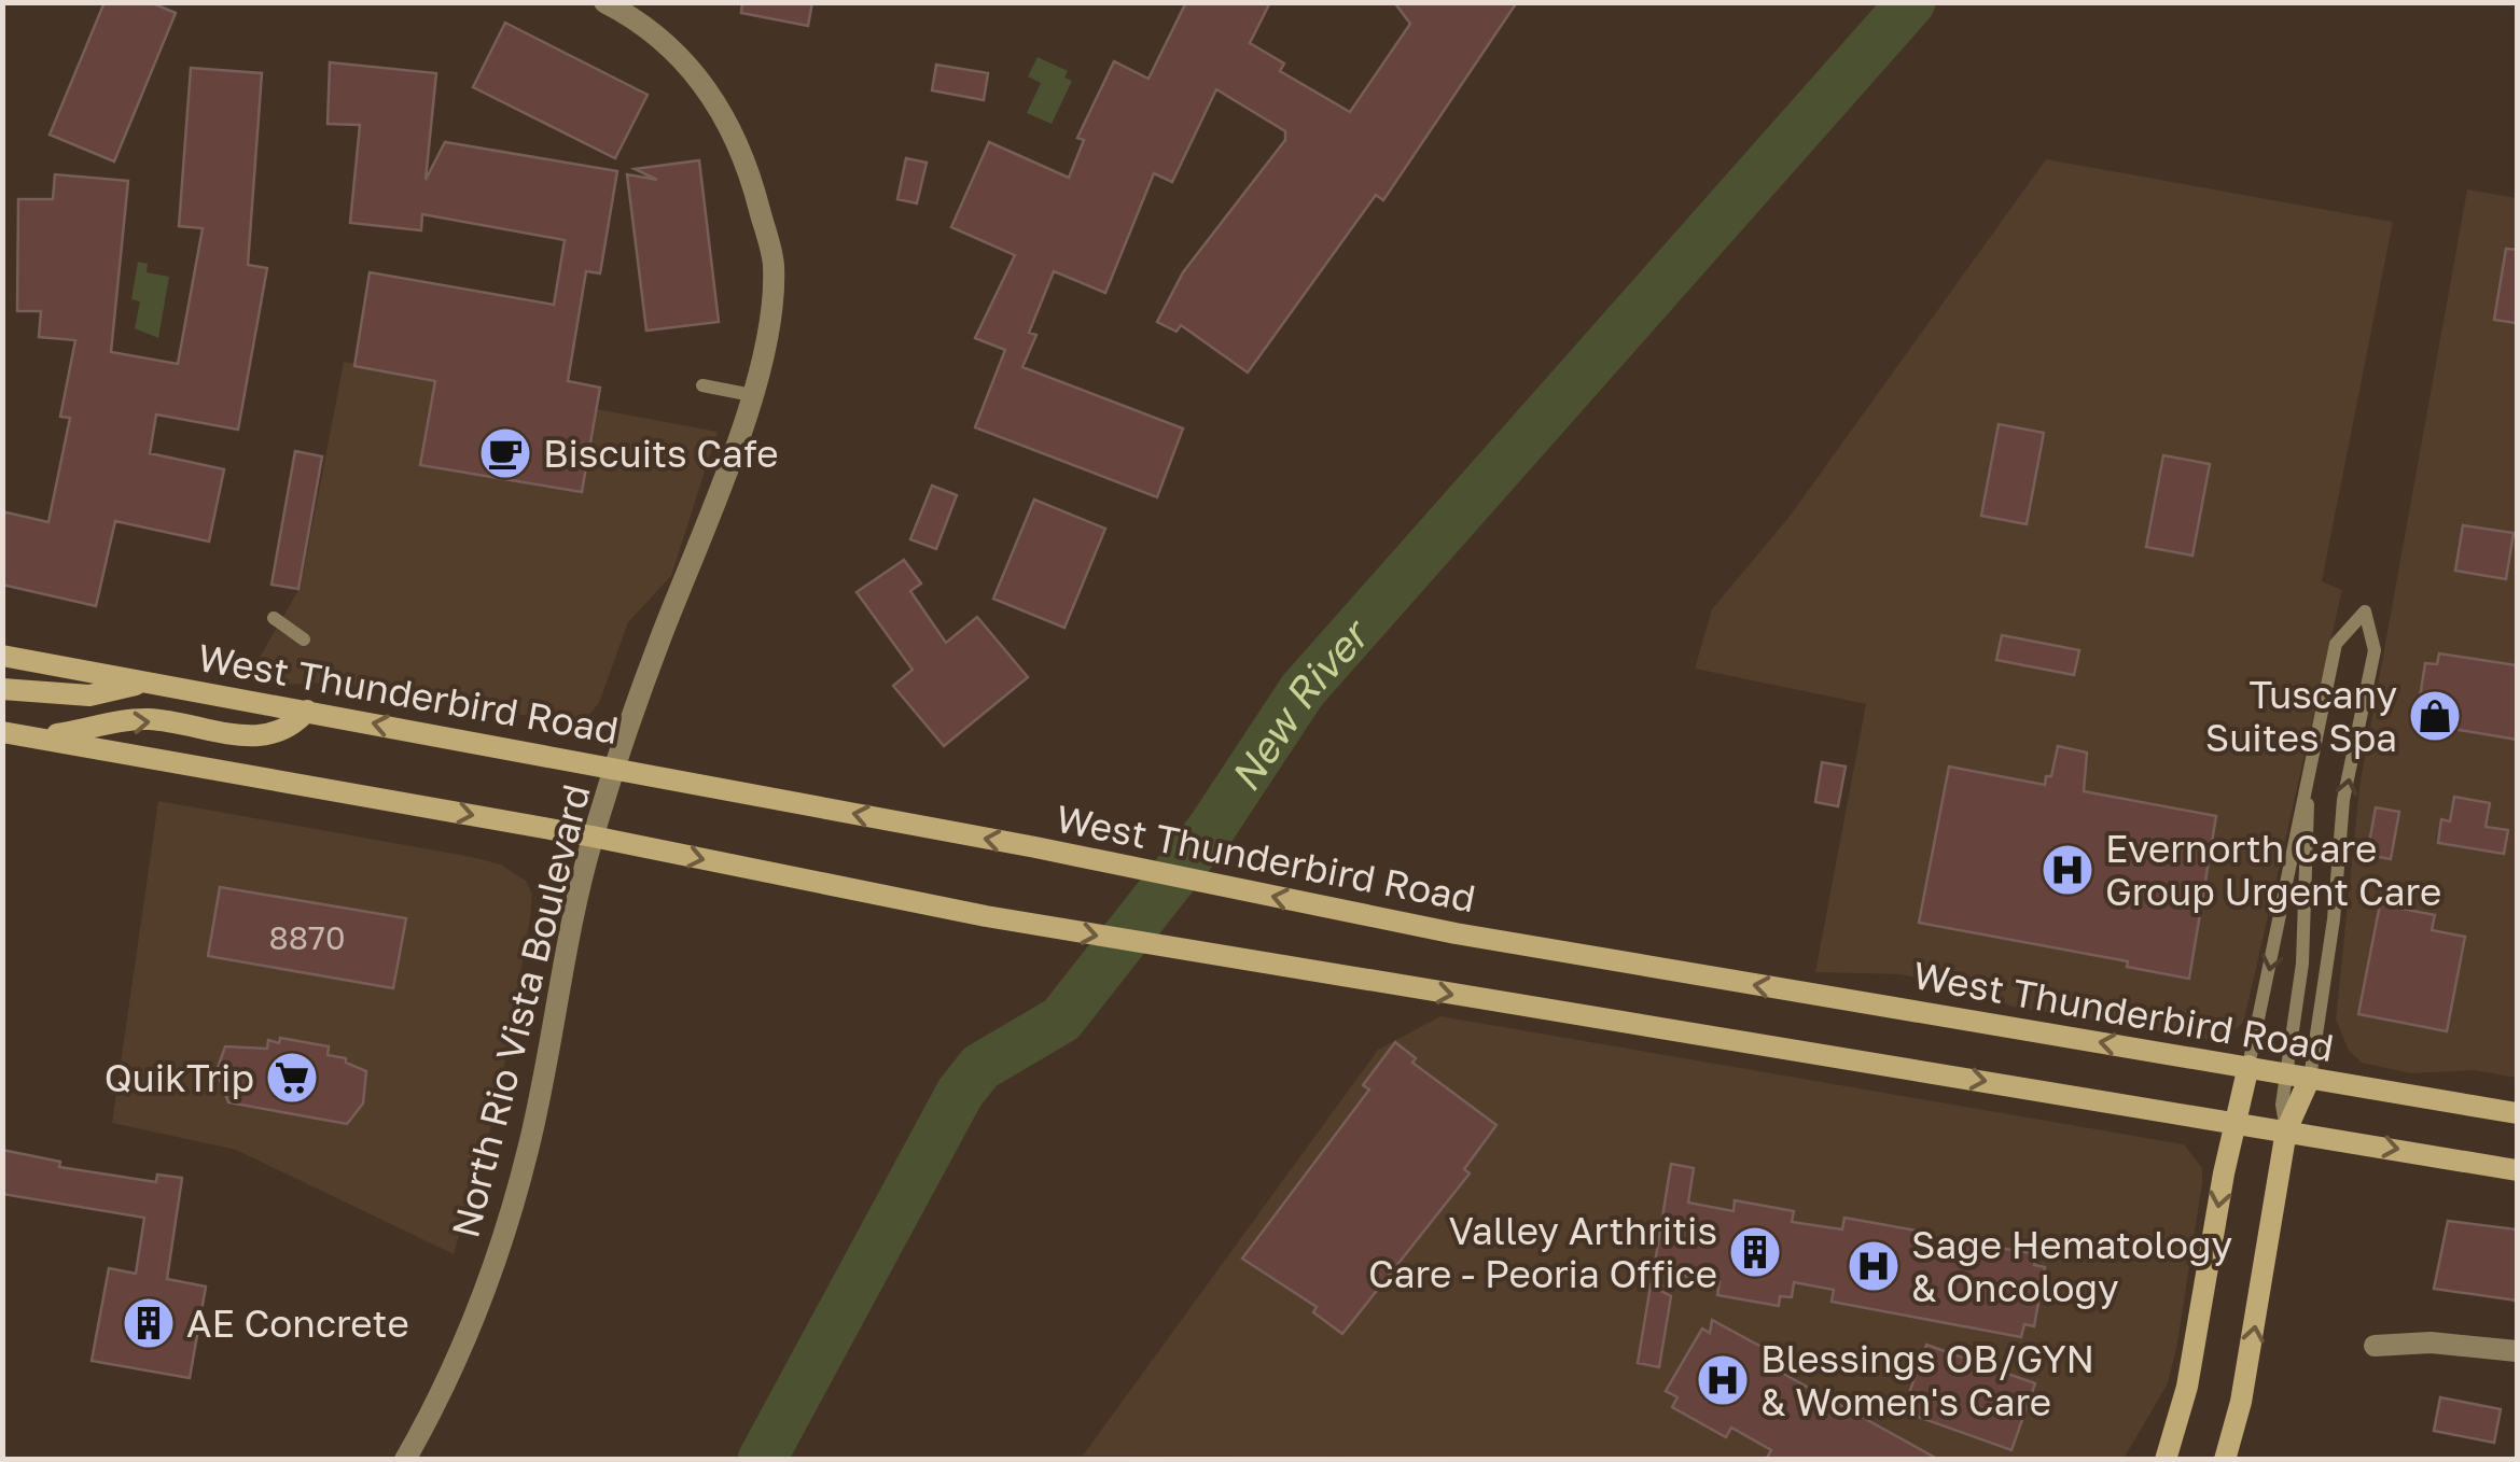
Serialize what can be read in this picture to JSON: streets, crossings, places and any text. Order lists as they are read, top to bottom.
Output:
{
  "streets": {
    "main road": ["West Thunderbird Road"],
    "street": ["North Rio Vista Boulevard"]
  },
  "crossings": [
    ["West Thunderbird Road", "North Rio Vista Boulevard"]
  ],
  "water": ["New River"],
  "places": {
    "cafe": ["Biscuits Cafe"],
    "shop": ["Tuscany Suites Spa"],
    "hospital": ["Evernorth Care Group Urgent Care", "Sage Hematology & Oncology", "Blessings OB/GYN & Women's Care"],
    "supermarket": ["QuikTrip"],
    "building": ["Valley Arthritis Care - Peoria Office", "AE Concrete"]
  },
  "house_numbers": ["8870"]
}
